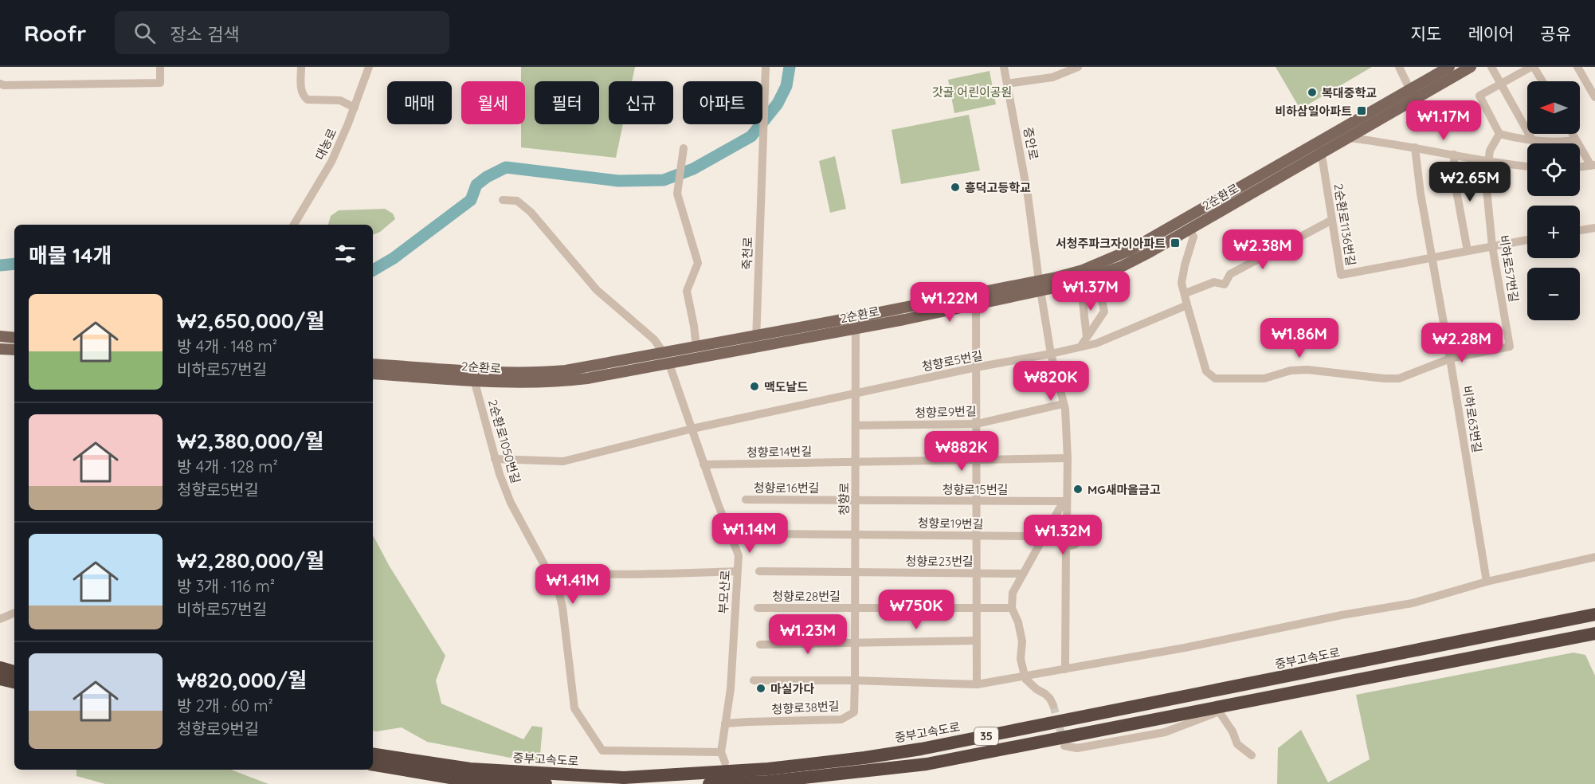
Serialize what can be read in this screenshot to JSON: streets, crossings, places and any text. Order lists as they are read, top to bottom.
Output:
{
  "streets": {
    "highway": ["중부고속도로", "35"],
    "main road": ["2순환로"],
    "street": [
      "증안로",
      "대농로",
      "2순환로1136번길",
      "죽천로",
      "비하로57번길",
      "청향로5번길",
      "청향로9번길",
      "비하로63번길",
      "2순환로1050번길",
      "청향로14번길",
      "청향로16번길",
      "청향로15번길",
      "청향로",
      "청향로19번길",
      "청향로23번길",
      "부모산로",
      "청향로28번길",
      "청향로38번길"
    ]
  },
  "crossings": [
    ["증안로", "2순환로"],
    ["증안로", "청향로5번길"],
    ["증안로", "청향로9번길"],
    ["증안로", "청향로14번길"],
    ["증안로", "청향로15번길"],
    ["증안로", "청향로19번길"],
    ["2순환로", "2순환로1136번길"],
    ["2순환로", "죽천로"],
    ["2순환로", "2순환로1050번길"],
    ["2순환로", "청향로"],
    ["2순환로", "부모산로"],
    ["2순환로1136번길", "비하로63번길"],
    ["비하로57번길", "비하로63번길"],
    ["청향로5번길", "청향로"],
    ["청향로5번길", "부모산로"],
    ["청향로9번길", "청향로"],
    ["2순환로1050번길", "부모산로"],
    ["청향로14번길", "청향로"],
    ["청향로14번길", "부모산로"],
    ["청향로16번길", "청향로15번길"],
    ["청향로16번길", "청향로"],
    ["청향로15번길", "청향로"],
    ["청향로", "청향로19번길"],
    ["청향로", "청향로23번길"],
    ["청향로", "청향로28번길"],
    ["청향로", "청향로38번길"],
    ["부모산로", "청향로38번길"]
  ],
  "parks": ["갓골 어린이공원"],
  "places": {
    "other": [
      "복대중학교",
      "흥덕고등학교",
      "맥도날드",
      "MG새마을금고",
      "마실가다"
    ],
    "transit": ["비하삼일아파트", "서청주파크자이아파트"]
  },
  "north": "left",
  "page": {
    "header": "Roofr",
    "search": "장소 검색",
    "nav": ["지도", "레이어", "공유"],
    "map_buttons": ["+", "−"],
    "chip": [
      "매매",
      "월세",
      "필터",
      "신규",
      "아파트"
    ],
    "price": [
      "₩1.17M",
      "₩2.65M",
      "₩2.38M",
      "₩1.37M",
      "₩1.22M",
      "₩1.86M",
      "₩2.28M",
      "₩820K",
      "₩882K",
      "₩1.14M",
      "₩1.32M",
      "₩1.41M",
      "₩750K",
      "₩1.23M"
    ],
    "heading": "매물 14개",
    "list": [
      {
        "name": "₩2,650,000/월",
        "note": "방 4개 · 148 m² · 비하로57번길"
      },
      {
        "name": "₩2,380,000/월",
        "note": "방 4개 · 128 m² · 청향로5번길"
      },
      {
        "name": "₩2,280,000/월",
        "note": "방 3개 · 116 m² · 비하로57번길"
      },
      {
        "name": "₩820,000/월",
        "note": "방 2개 · 60 m² · 청향로9번길"
      }
    ]
  }
}
